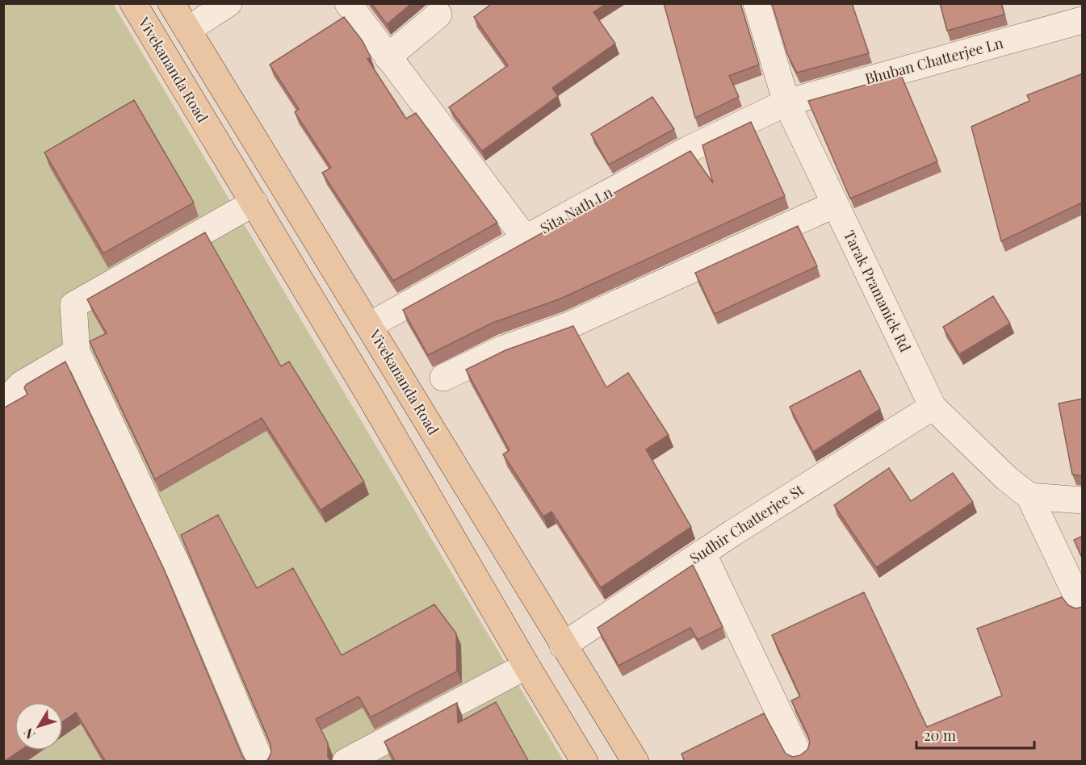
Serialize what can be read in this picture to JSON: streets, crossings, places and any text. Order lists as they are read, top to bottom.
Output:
{
  "streets": {
    "main road": ["Vivekananda Road"],
    "street": [
      "Bhuban Chatterjee Ln",
      "Sita Nath Ln",
      "Tarak Pramanick Rd",
      "Sudhir Chatterjee St"
    ]
  },
  "crossings": [
    ["Bhuban Chatterjee Ln", "Sita Nath Ln"],
    ["Bhuban Chatterjee Ln", "Tarak Pramanick Rd"],
    ["Vivekananda Road", "Sita Nath Ln"],
    ["Vivekananda Road", "Sudhir Chatterjee St"],
    ["Sita Nath Ln", "Tarak Pramanick Rd"],
    ["Tarak Pramanick Rd", "Sudhir Chatterjee St"]
  ],
  "scale_bar": "20 m",
  "north": "bottom left"
}
